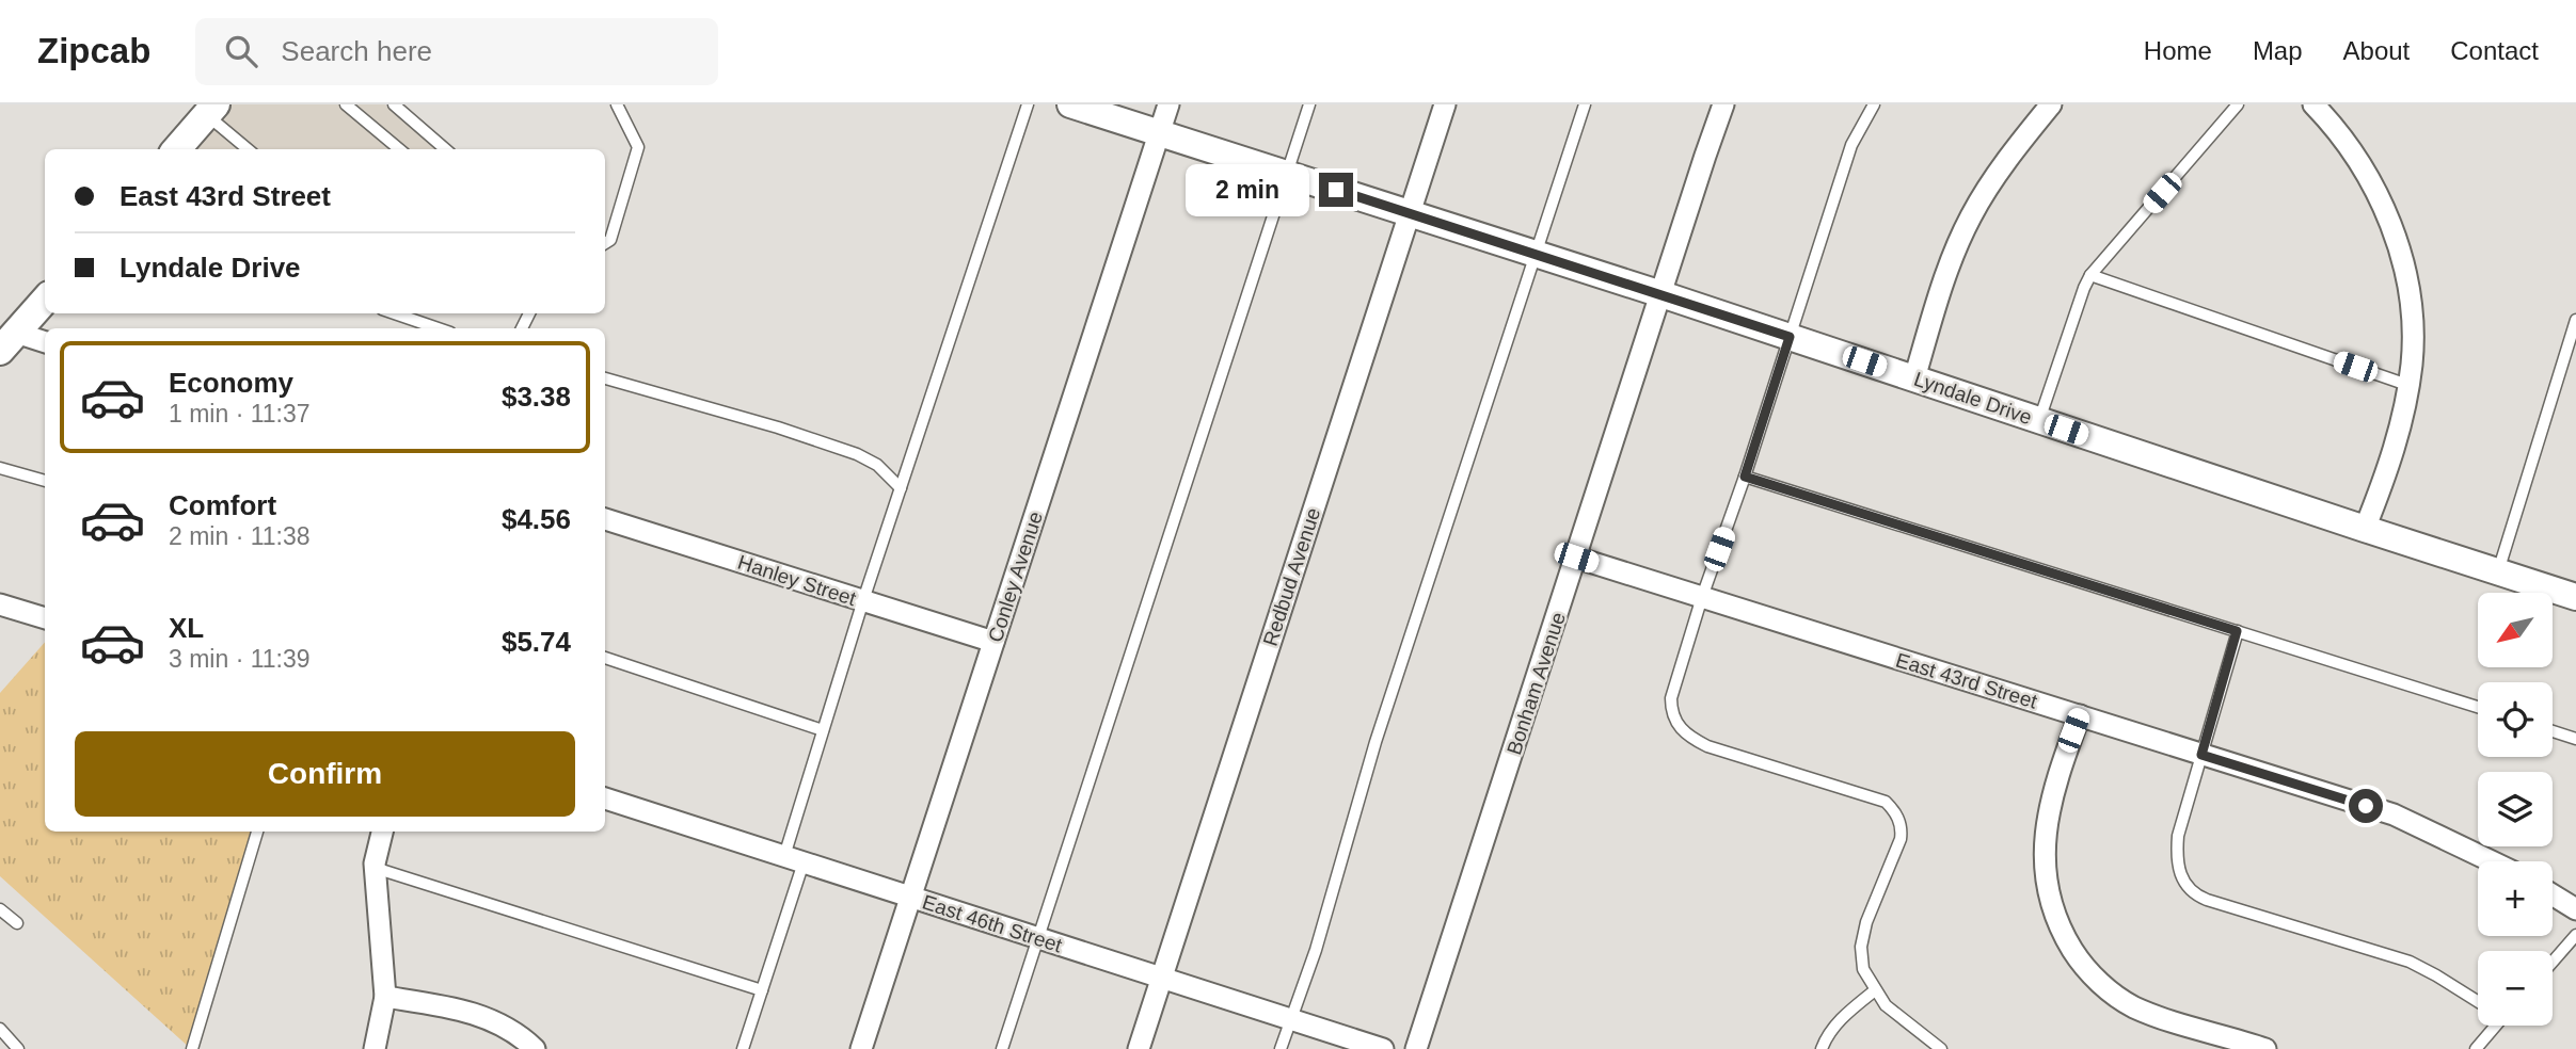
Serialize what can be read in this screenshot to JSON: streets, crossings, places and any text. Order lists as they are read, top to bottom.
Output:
{
  "streets": {
    "street": [
      "Lyndale Drive",
      "Conley Avenue",
      "Redbud Avenue",
      "Hanley Street",
      "East 43rd Street",
      "Bonham Avenue",
      "East 46th Street"
    ]
  },
  "crossings": [
    ["Lyndale Drive", "Conley Avenue"],
    ["Lyndale Drive", "Redbud Avenue"],
    ["Lyndale Drive", "Bonham Avenue"],
    ["Conley Avenue", "Hanley Street"],
    ["Conley Avenue", "East 46th Street"],
    ["Redbud Avenue", "East 46th Street"],
    ["East 43rd Street", "Bonham Avenue"]
  ],
  "north": "bottom left",
  "page": {
    "header": "Zipcab",
    "search": "Search here",
    "nav": [
      "Home",
      "Map",
      "About",
      "Contact"
    ],
    "banner": ["East 43rd Street", "Lyndale Drive"],
    "bubble": "2 min",
    "list": [
      {
        "name": "Economy",
        "note": "1 min · 11:37",
        "value": "$3.38"
      },
      {
        "name": "Comfort",
        "note": "2 min · 11:38",
        "value": "$4.56"
      },
      {
        "name": "XL",
        "note": "3 min · 11:39",
        "value": "$5.74"
      }
    ],
    "map_buttons": ["+", "−"],
    "buttons": "Confirm"
  }
}
